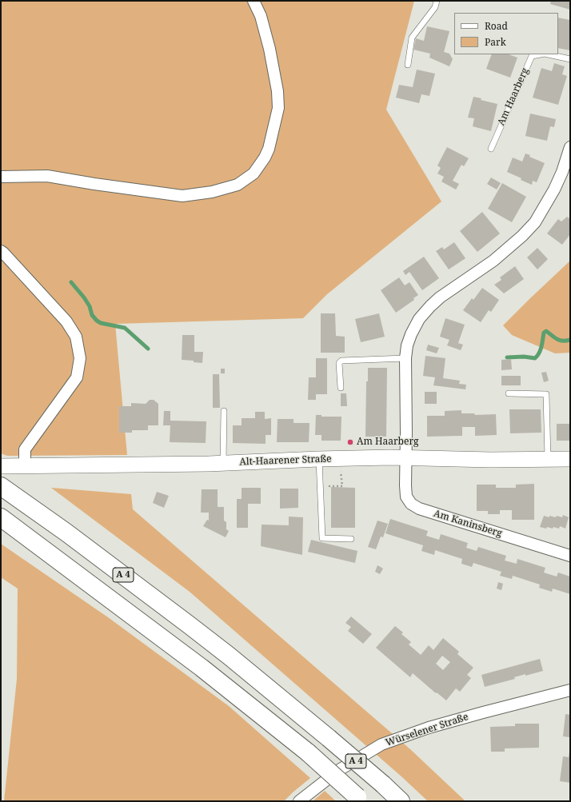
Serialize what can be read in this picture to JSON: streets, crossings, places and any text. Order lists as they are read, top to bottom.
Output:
{
  "streets": {
    "highway": ["A 4"],
    "main road": ["Alt-Haarener Straße"],
    "street": ["Am Kaninsberg", "Würselener Straße"],
    "lane": ["Am Haarberg"]
  },
  "crossings": [
    ["Alt-Haarener Straße", "Am Kaninsberg"]
  ],
  "places": ["Am Haarberg"],
  "legend": ["Road", "Park"]
}
